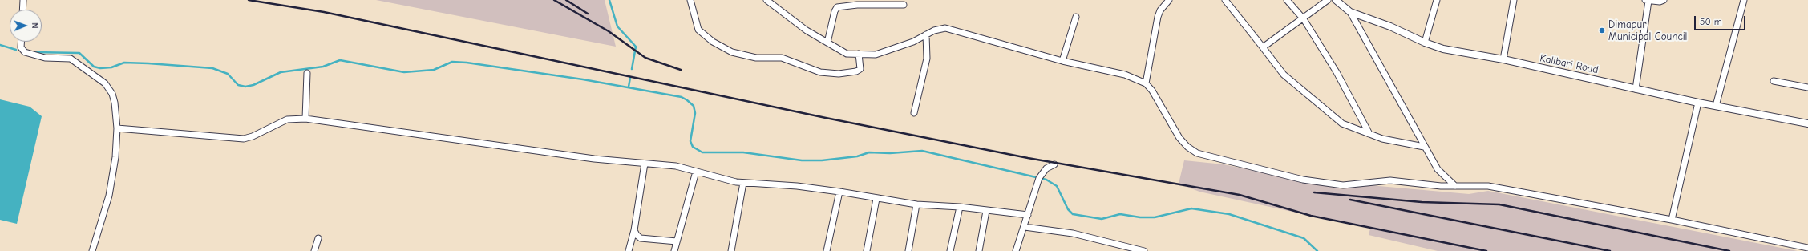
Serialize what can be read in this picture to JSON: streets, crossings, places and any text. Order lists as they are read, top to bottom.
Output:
{
  "streets": {
    "street": ["Kalibari Road"]
  },
  "places": ["Dimapur Municipal Council"],
  "scale_bar": "50 m",
  "north": "right"
}
